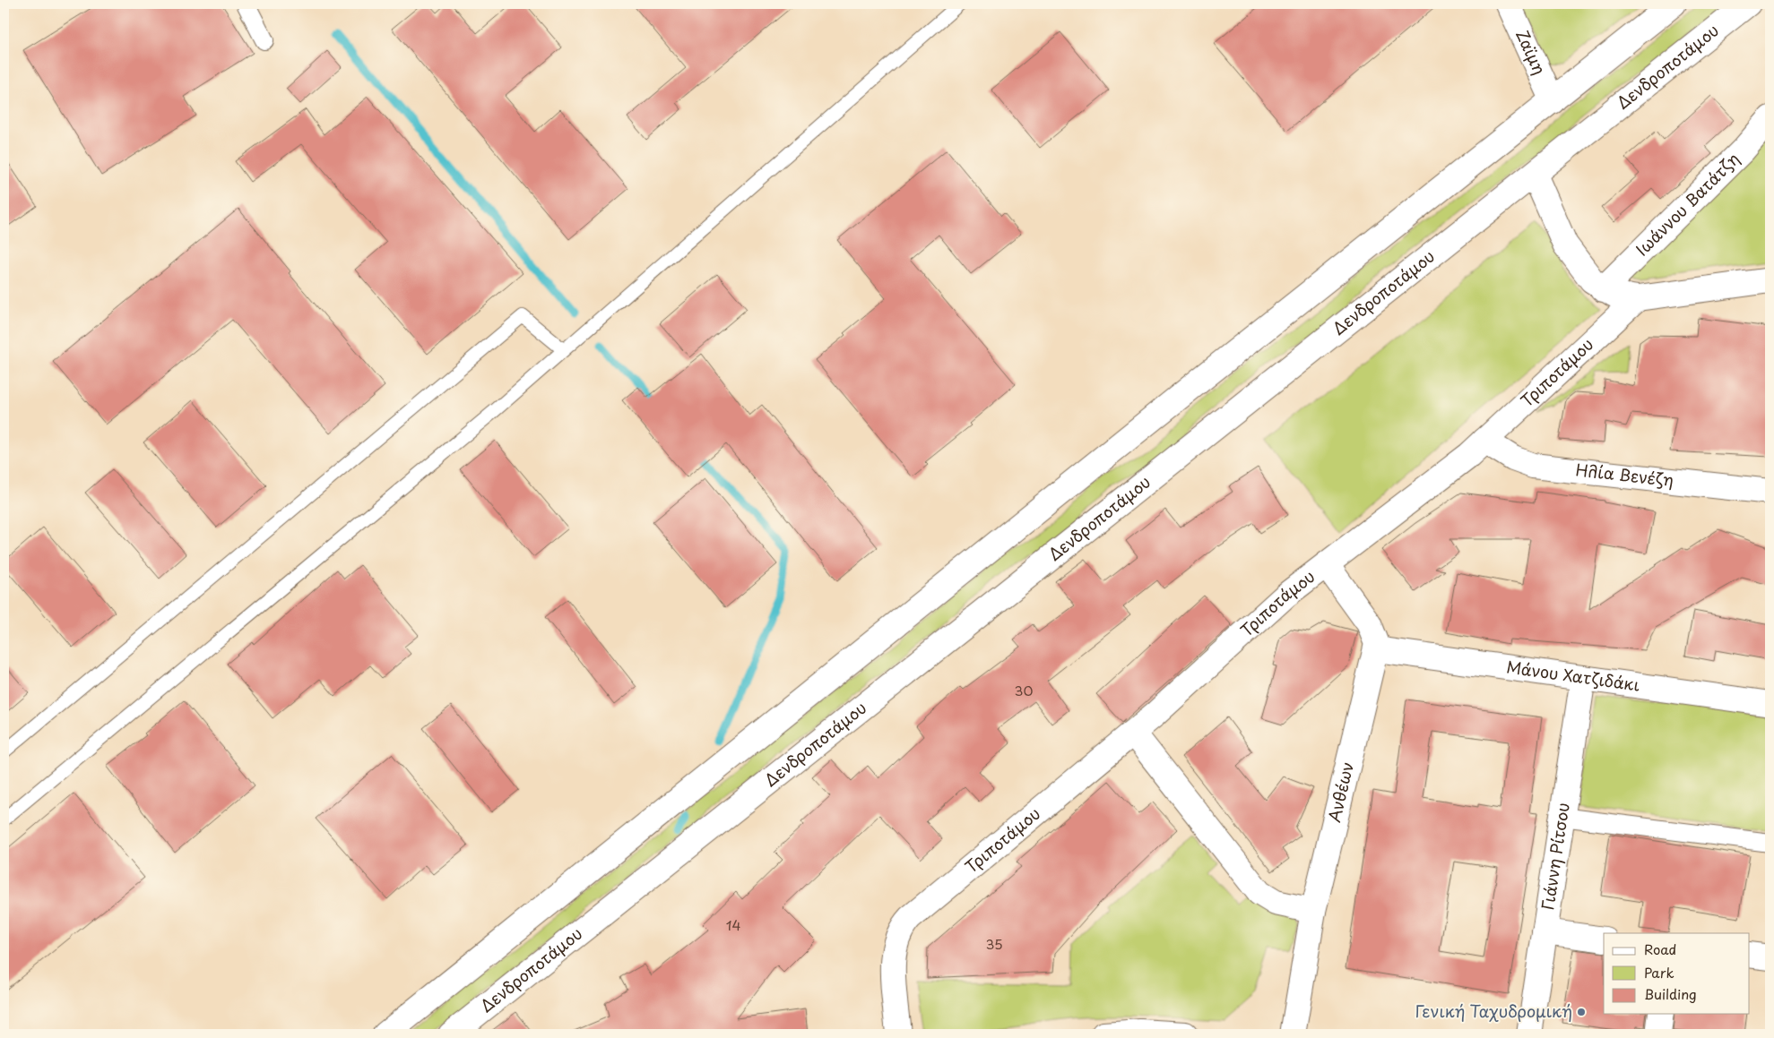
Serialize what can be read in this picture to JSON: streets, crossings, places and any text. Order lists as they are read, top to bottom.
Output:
{
  "streets": {
    "street": [
      "Ζαϊμη",
      "Δενδροποτάμου",
      "Ιωάννου Βατάτζη",
      "Τριποτάμου",
      "Ηλία Βενέζη",
      "Μάνου Χατζιδάκι",
      "Ανθέων",
      "Γιάννη Ρίτσου"
    ]
  },
  "crossings": [
    ["Τριποτάμου", "Ηλία Βενέζη"],
    ["Τριποτάμου", "Ανθέων"],
    ["Μάνου Χατζιδάκι", "Ανθέων"],
    ["Μάνου Χατζιδάκι", "Γιάννη Ρίτσου"]
  ],
  "places": ["Γενική Ταχυδρομική"],
  "house_numbers": ["30", "14", "35"],
  "legend": ["Road", "Park", "Building"]
}
